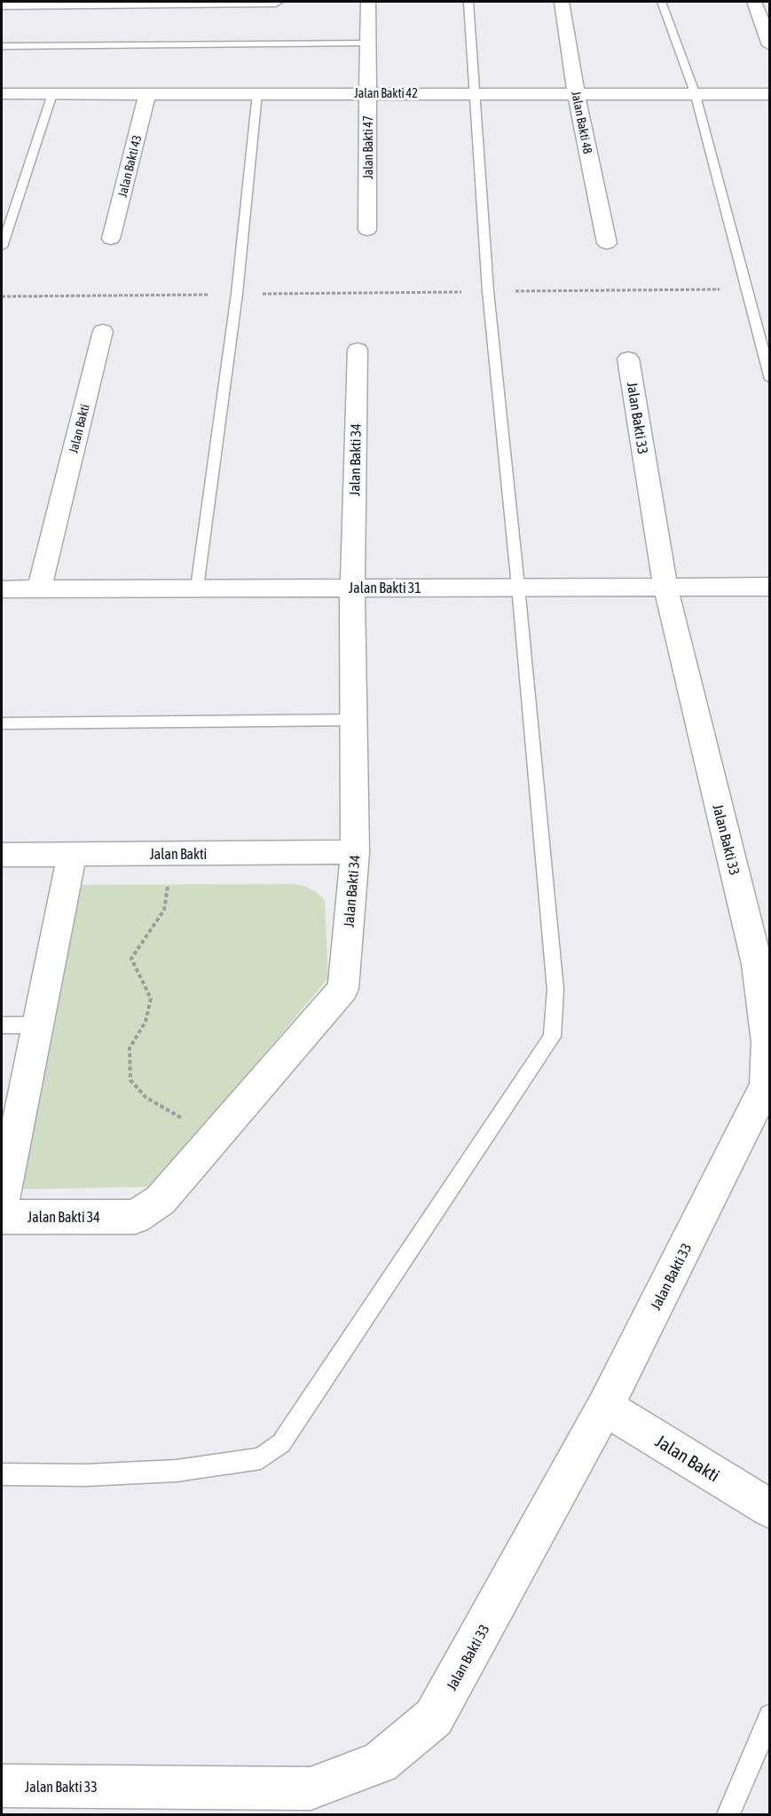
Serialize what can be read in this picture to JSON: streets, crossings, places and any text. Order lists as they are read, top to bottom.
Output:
{
  "streets": {
    "street": [
      "Jalan Bakti 42",
      "Jalan Bakti 48",
      "Jalan Bakti 47",
      "Jalan Bakti 43",
      "Jalan Bakti 33",
      "Jalan Bakti",
      "Jalan Bakti 34",
      "Jalan Bakti 31"
    ]
  },
  "crossings": [
    ["Jalan Bakti 42", "Jalan Bakti 48"],
    ["Jalan Bakti 42", "Jalan Bakti 47"],
    ["Jalan Bakti 42", "Jalan Bakti 43"],
    ["Jalan Bakti 33", "Jalan Bakti"],
    ["Jalan Bakti 33", "Jalan Bakti 31"],
    ["Jalan Bakti", "Jalan Bakti 34"],
    ["Jalan Bakti", "Jalan Bakti 31"],
    ["Jalan Bakti 34", "Jalan Bakti 31"]
  ]
}
